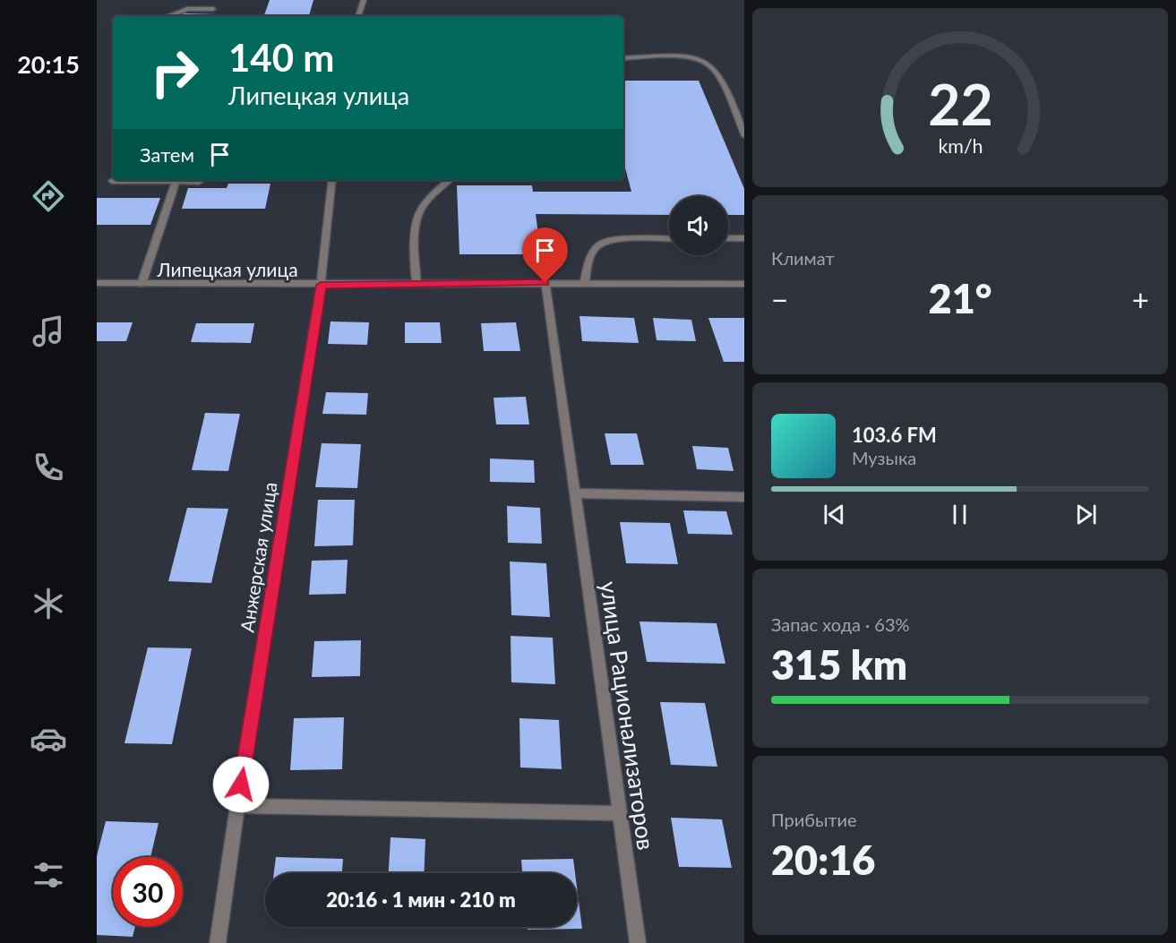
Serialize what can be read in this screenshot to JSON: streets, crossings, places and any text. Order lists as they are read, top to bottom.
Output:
{
  "streets": {
    "street": ["Липецкая улица", "Анжерская улица", "улица Рационализаторов"]
  },
  "crossings": [
    ["Липецкая улица", "Анжерская улица"],
    ["Липецкая улица", "улица Рационализаторов"]
  ],
  "page": {
    "tabs": "20:15",
    "turn": ["140 m", "Липецкая улица"],
    "then": "Затем",
    "tile": [
      "Климат",
      ["Запас хода · 63%", "315 km"],
      ["Прибытие", "20:16"]
    ],
    "heat": ["−", "21°", "+"],
    "song": ["103.6 FM", "Музыка"],
    "limit": "30",
    "trip": "20:16 · 1 мин · 210 m",
    "gauge": ["22", "km/h"]
  }
}
